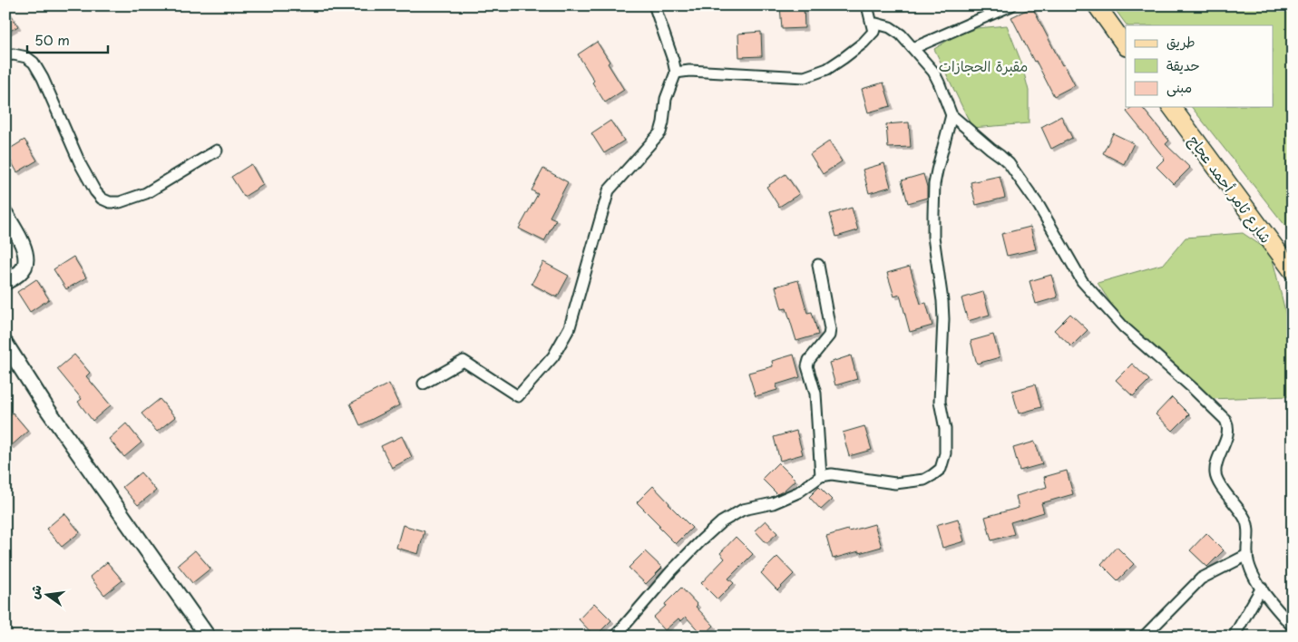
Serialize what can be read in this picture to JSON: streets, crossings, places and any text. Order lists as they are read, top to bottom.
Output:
{
  "streets": {
    "main road": ["شارع ثامر أحمد عجاج"]
  },
  "parks": ["مقبرة الحجازات"],
  "legend": ["طريق", "حديقة", "مبنى"],
  "scale_bar": "50 m",
  "north": "left"
}
